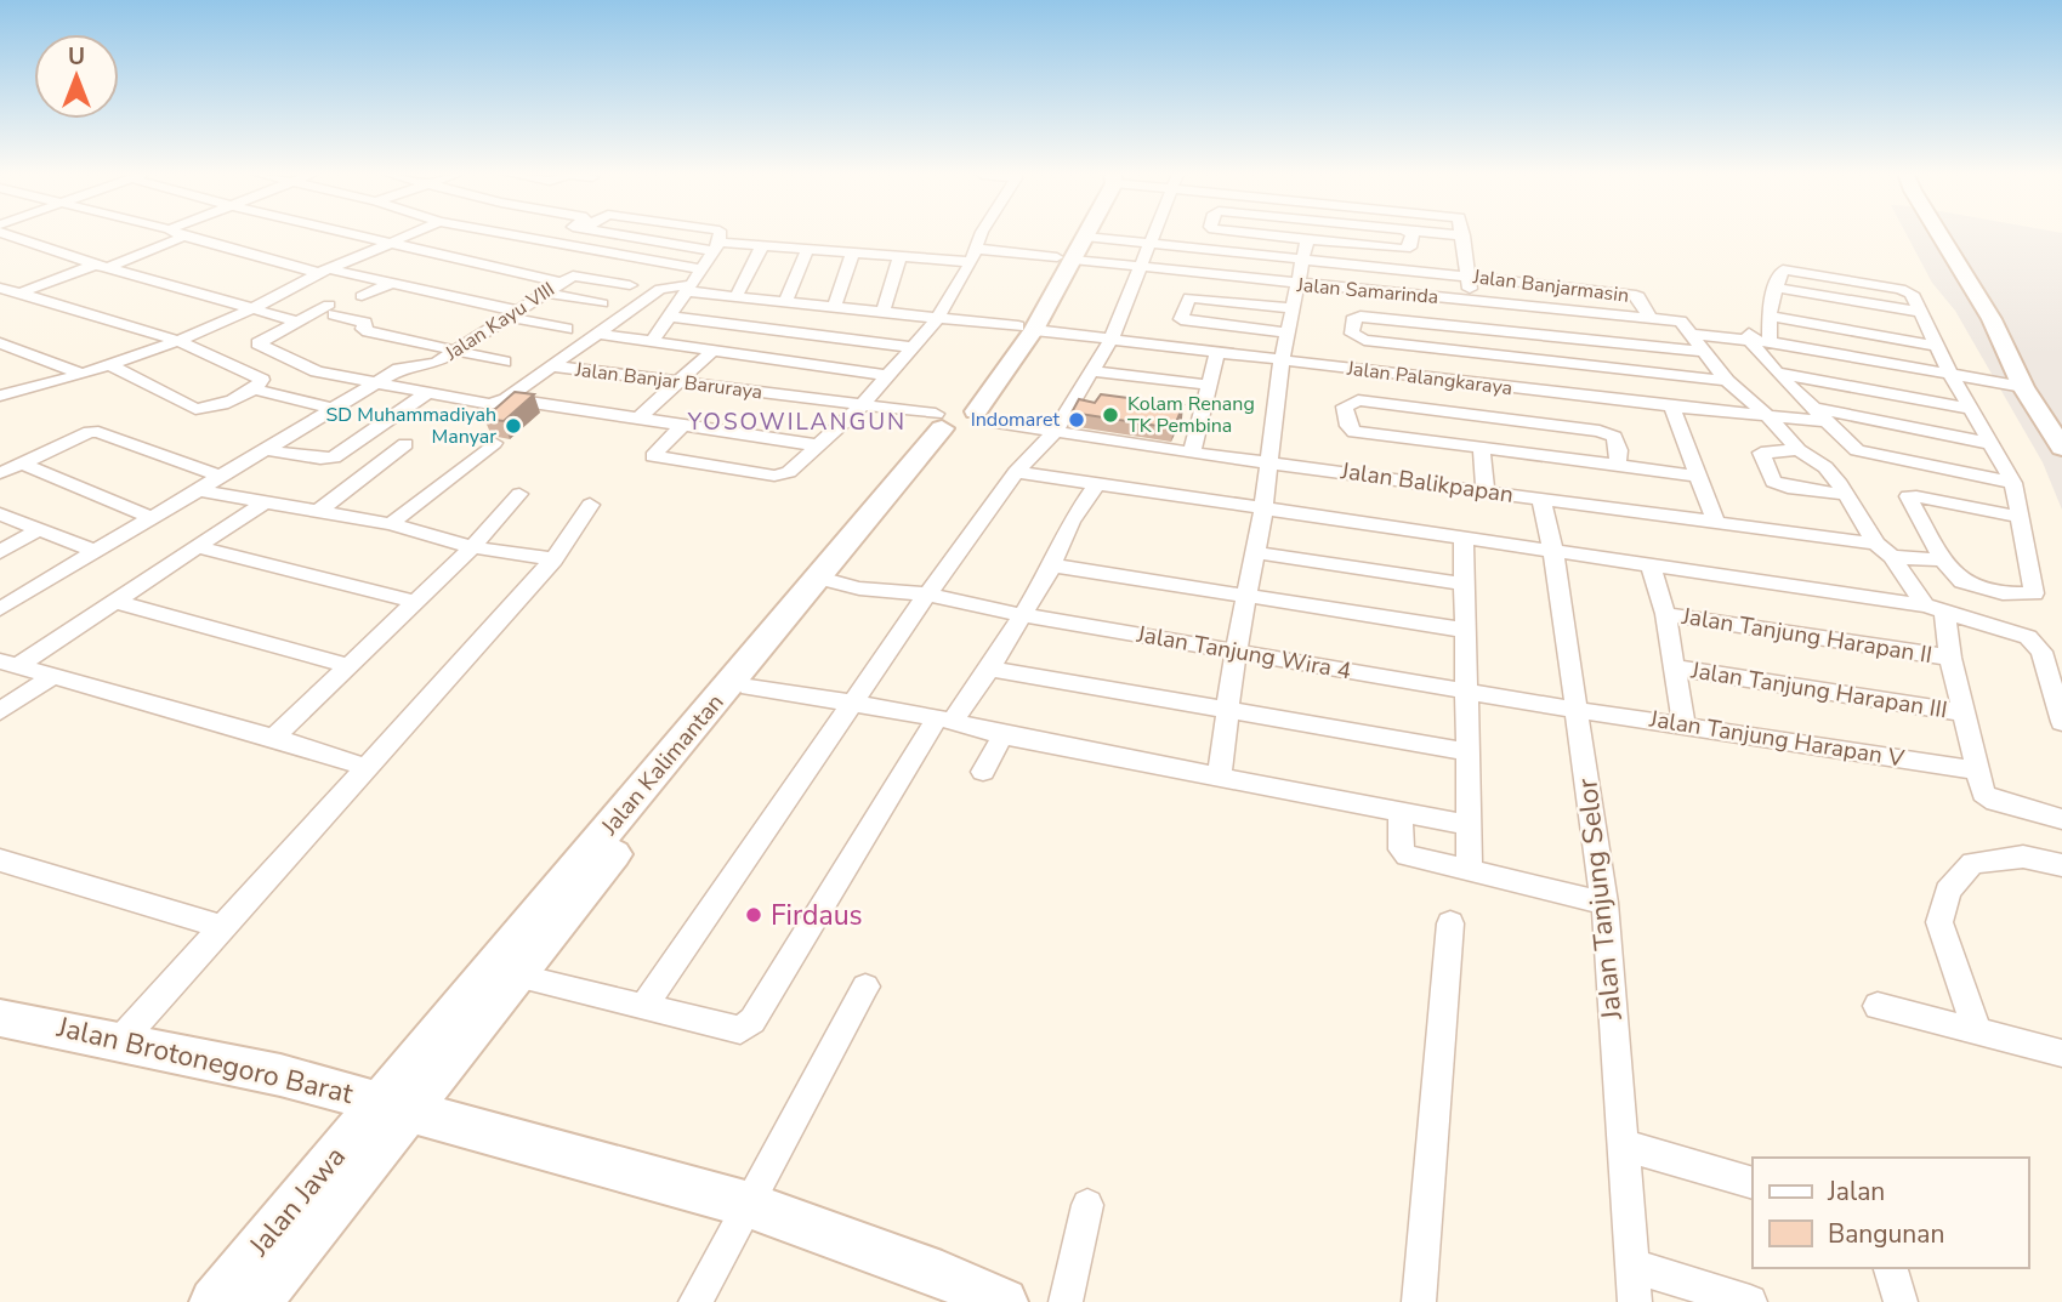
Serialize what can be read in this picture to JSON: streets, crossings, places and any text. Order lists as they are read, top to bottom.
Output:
{
  "streets": {
    "main road": ["Jalan Kalimantan", "Jalan Brotonegoro Barat", "Jalan Jawa"],
    "street": [
      "Jalan Banjarmasin",
      "Jalan Samarinda",
      "Jalan Kayu VIII",
      "Jalan Palangkaraya",
      "Jalan Banjar Baruraya",
      "Jalan Balikpapan",
      "Jalan Tanjung Harapan II",
      "Jalan Tanjung Wira 4",
      "Jalan Tanjung Harapan III",
      "Jalan Tanjung Harapan V",
      "Jalan Tanjung Selor"
    ]
  },
  "crossings": [
    ["Jalan Banjarmasin", "Jalan Samarinda"],
    ["Jalan Banjarmasin", "Jalan Palangkaraya"],
    ["Jalan Banjarmasin", "Jalan Balikpapan"],
    ["Jalan Banjarmasin", "Jalan Kalimantan"],
    ["Jalan Samarinda", "Jalan Kalimantan"],
    ["Jalan Palangkaraya", "Jalan Kalimantan"],
    ["Jalan Banjar Baruraya", "Jalan Balikpapan"],
    ["Jalan Banjar Baruraya", "Jalan Kalimantan"],
    ["Jalan Balikpapan", "Jalan Kalimantan"],
    ["Jalan Balikpapan", "Jalan Tanjung Selor"],
    ["Jalan Tanjung Wira 4", "Jalan Tanjung Harapan V"],
    ["Jalan Tanjung Wira 4", "Jalan Kalimantan"],
    ["Jalan Tanjung Wira 4", "Jalan Tanjung Selor"],
    ["Jalan Tanjung Harapan V", "Jalan Tanjung Selor"],
    ["Jalan Kalimantan", "Jalan Brotonegoro Barat"],
    ["Jalan Kalimantan", "Jalan Jawa"],
    ["Jalan Brotonegoro Barat", "Jalan Jawa"]
  ],
  "districts": ["YOSOWILANGUN"],
  "places": [
    "Kolam Renang TK Pembina",
    "Indomaret",
    "SD Muhammadiyah Manyar",
    "Firdaus"
  ],
  "legend": ["Jalan", "Bangunan"],
  "north": "top"
}
